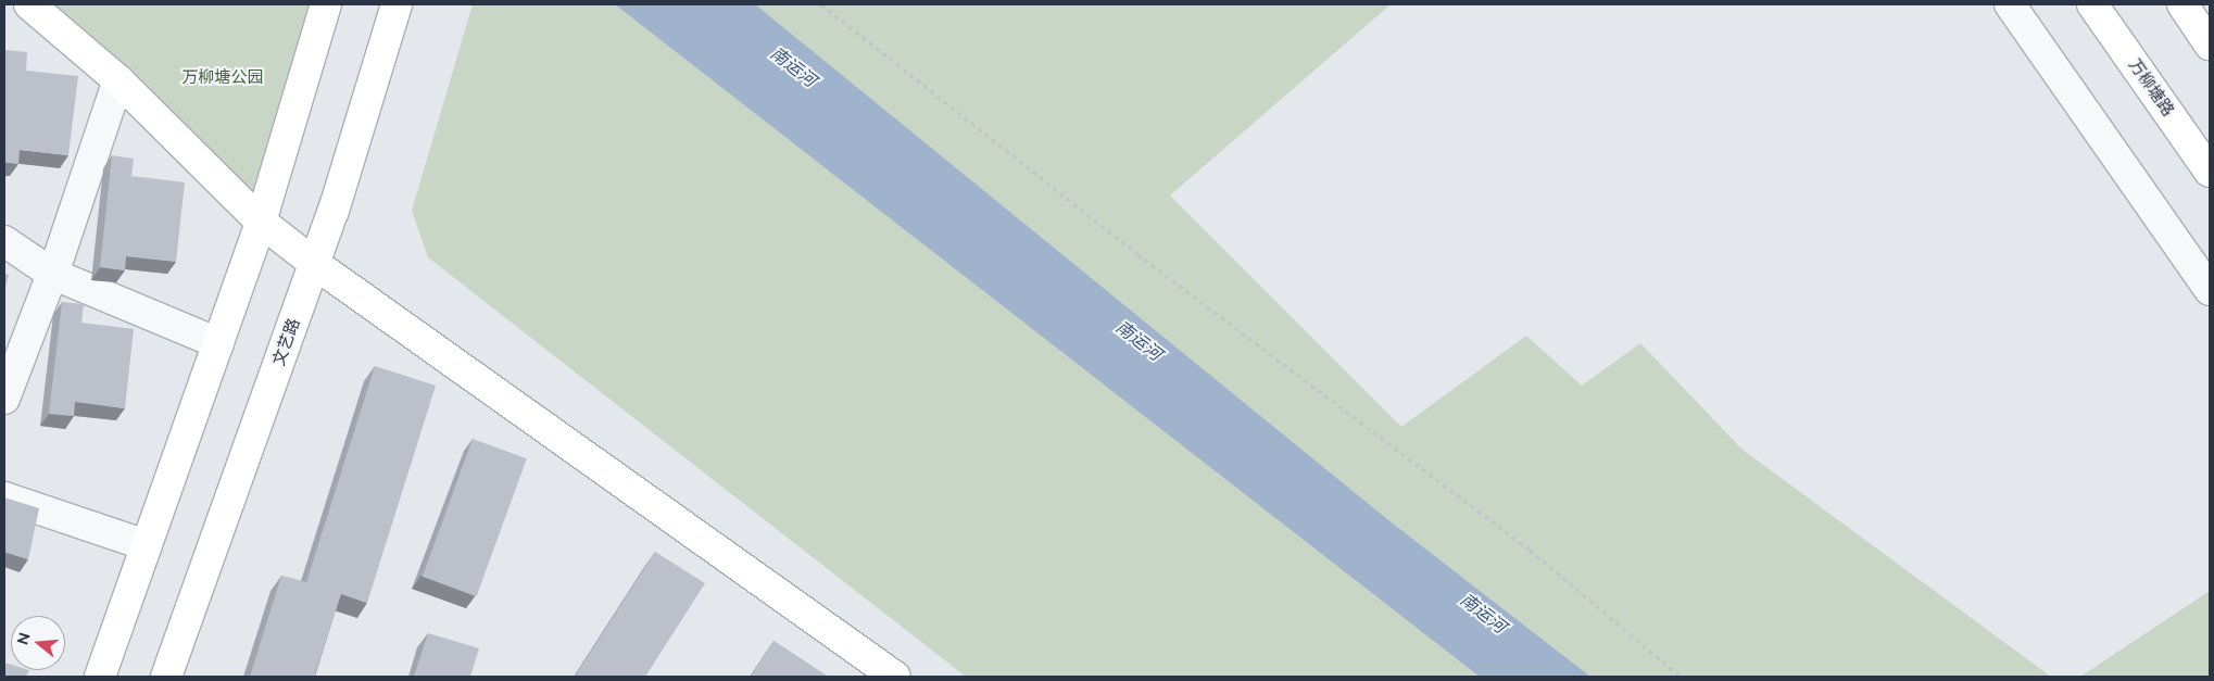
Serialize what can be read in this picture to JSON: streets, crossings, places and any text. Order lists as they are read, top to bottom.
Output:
{
  "streets": {
    "main road": ["万柳塘路", "文艺路"]
  },
  "water": ["南运河"],
  "parks": ["万柳塘公园"],
  "north": "left"
}
